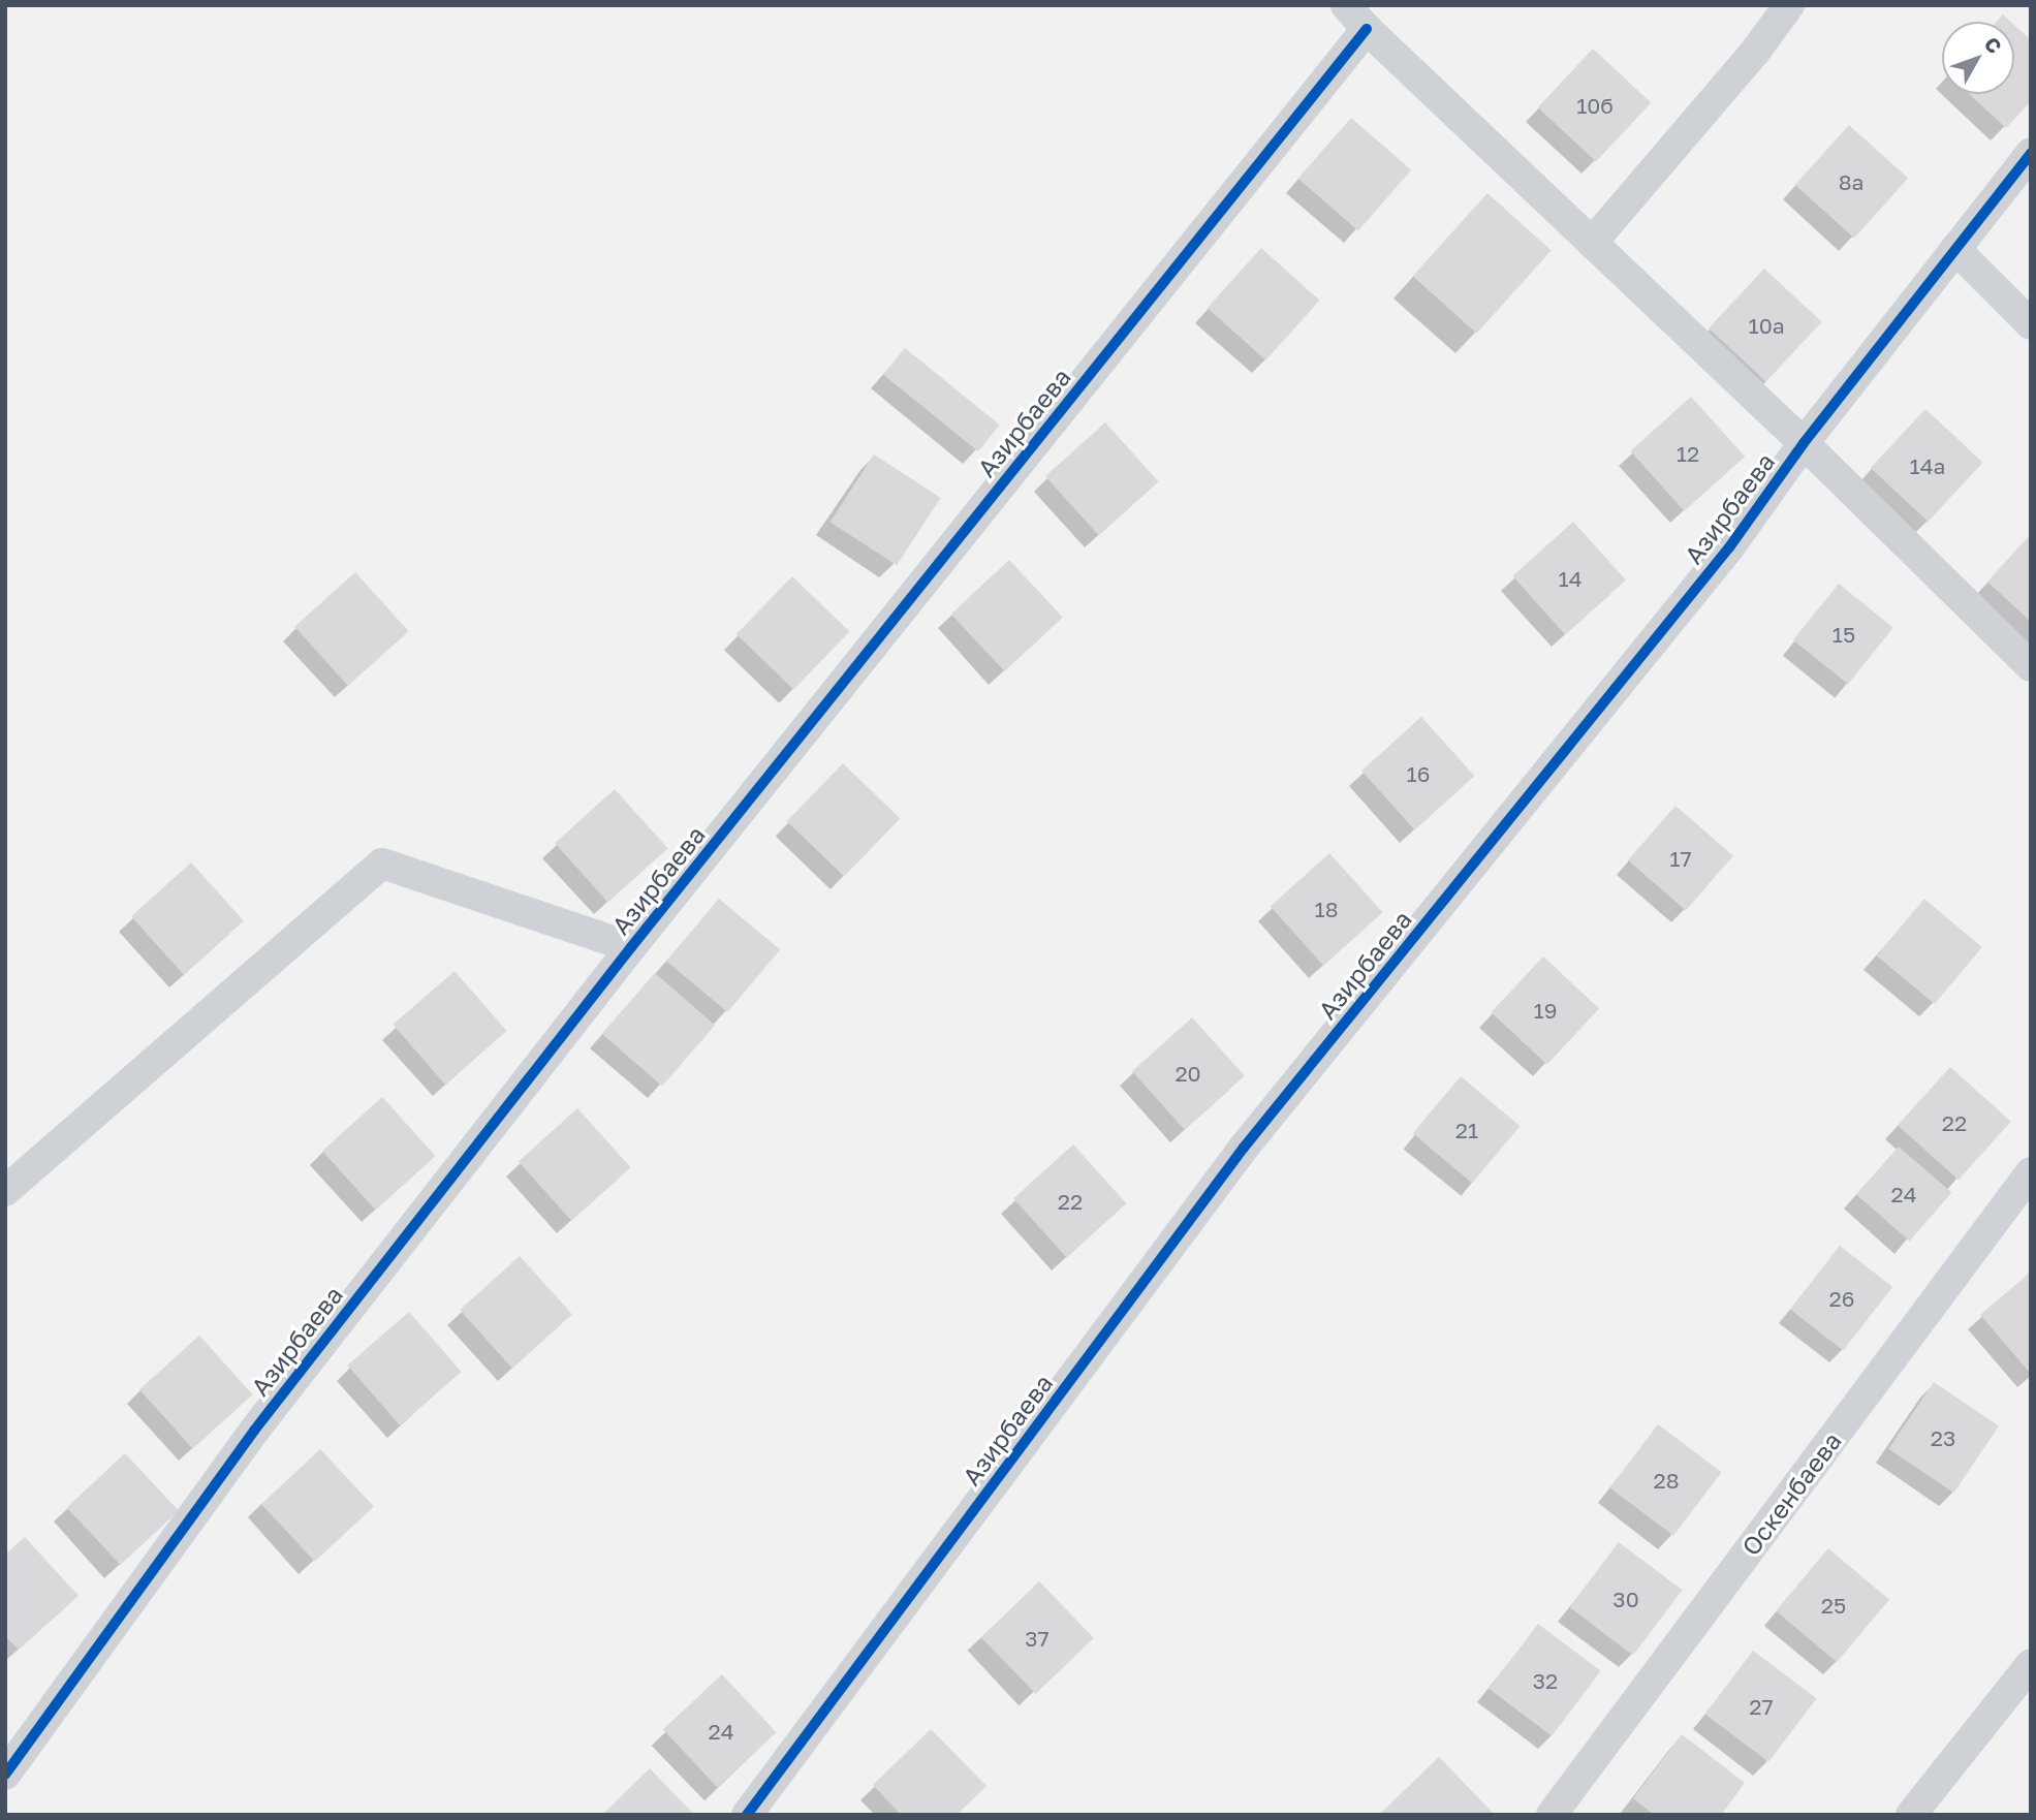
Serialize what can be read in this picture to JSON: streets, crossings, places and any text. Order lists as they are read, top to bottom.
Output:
{
  "streets": {
    "street": ["Азирбаева", "Оскенбаева"]
  },
  "house_numbers": [
    "10б",
    "8а",
    "10а",
    "12",
    "14а",
    "14",
    "15",
    "16",
    "17",
    "18",
    "19",
    "20",
    "22",
    "21",
    "24",
    "22",
    "26",
    "23",
    "28",
    "30",
    "25",
    "37",
    "32",
    "27",
    "24"
  ],
  "north": "top right"
}
